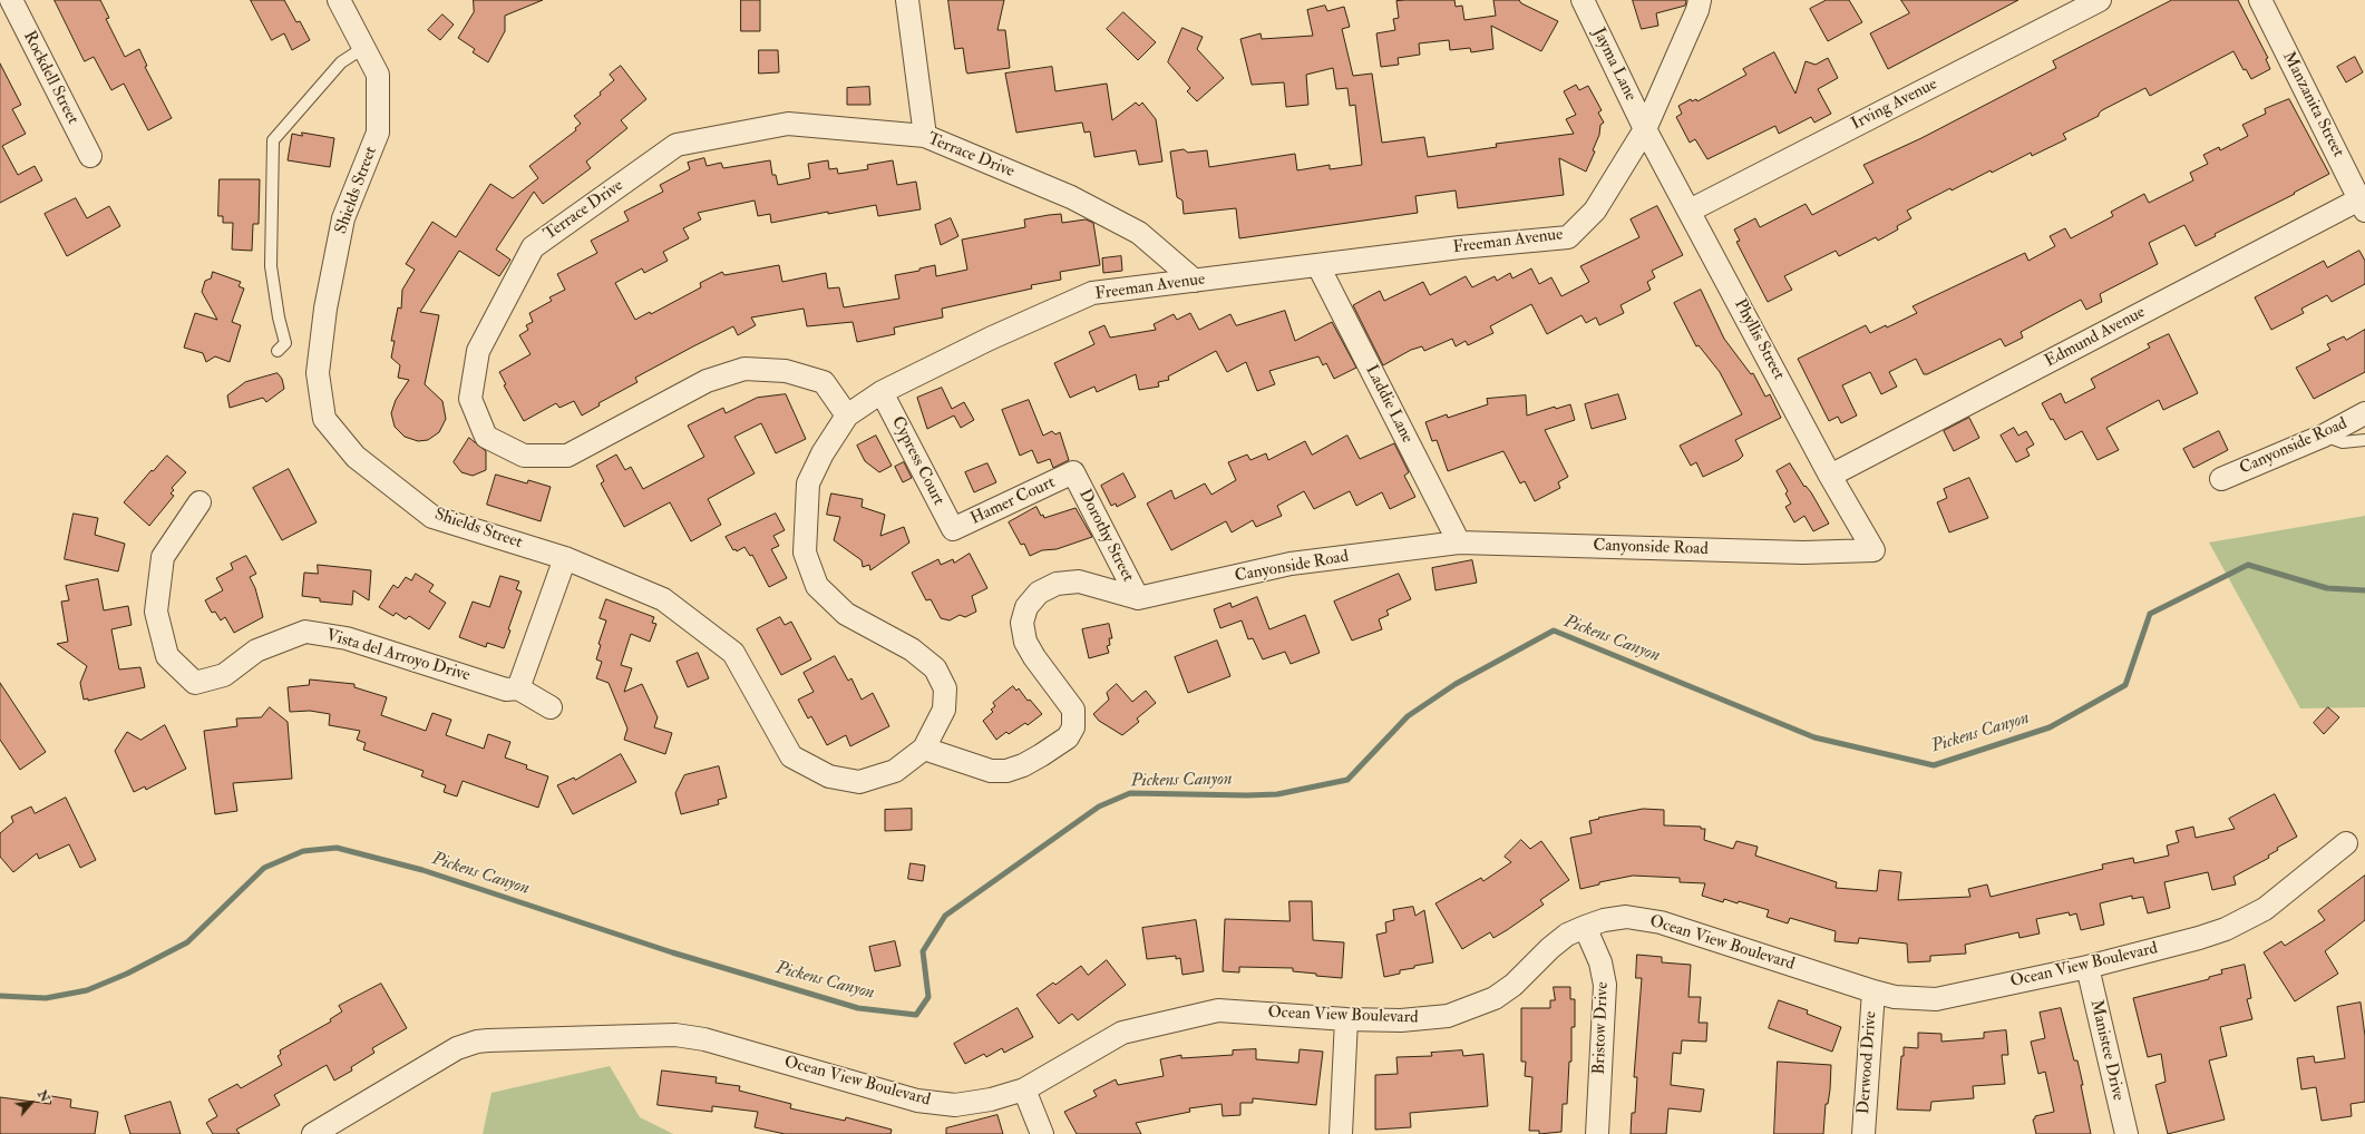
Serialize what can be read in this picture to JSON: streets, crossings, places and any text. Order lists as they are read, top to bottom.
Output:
{
  "streets": {
    "street": [
      "Jayma Lane",
      "Rockdell Street",
      "Irving Avenue",
      "Manzanita Street",
      "Terrace Drive",
      "Shields Street",
      "Freeman Avenue",
      "Edmund Avenue",
      "Phyllis Street",
      "Laddie Lane",
      "Canyonside Road",
      "Cypress Court",
      "Hamer Court",
      "Dorothy Street",
      "Vista del Arroyo Drive",
      "Ocean View Boulevard",
      "Bristow Drive",
      "Manistee Drive",
      "Derwood Drive"
    ]
  },
  "crossings": [
    ["Jayma Lane", "Freeman Avenue"],
    ["Jayma Lane", "Phyllis Street"],
    ["Irving Avenue", "Phyllis Street"],
    ["Manzanita Street", "Edmund Avenue"],
    ["Terrace Drive", "Freeman Avenue"],
    ["Shields Street", "Freeman Avenue"],
    ["Shields Street", "Canyonside Road"],
    ["Freeman Avenue", "Phyllis Street"],
    ["Freeman Avenue", "Laddie Lane"],
    ["Freeman Avenue", "Canyonside Road"],
    ["Freeman Avenue", "Cypress Court"],
    ["Edmund Avenue", "Phyllis Street"],
    ["Phyllis Street", "Canyonside Road"],
    ["Laddie Lane", "Canyonside Road"],
    ["Canyonside Road", "Dorothy Street"],
    ["Cypress Court", "Hamer Court"],
    ["Hamer Court", "Dorothy Street"],
    ["Ocean View Boulevard", "Bristow Drive"],
    ["Ocean View Boulevard", "Manistee Drive"],
    ["Ocean View Boulevard", "Derwood Drive"]
  ],
  "water": ["Pickens Canyon"],
  "north": "top right"
}
